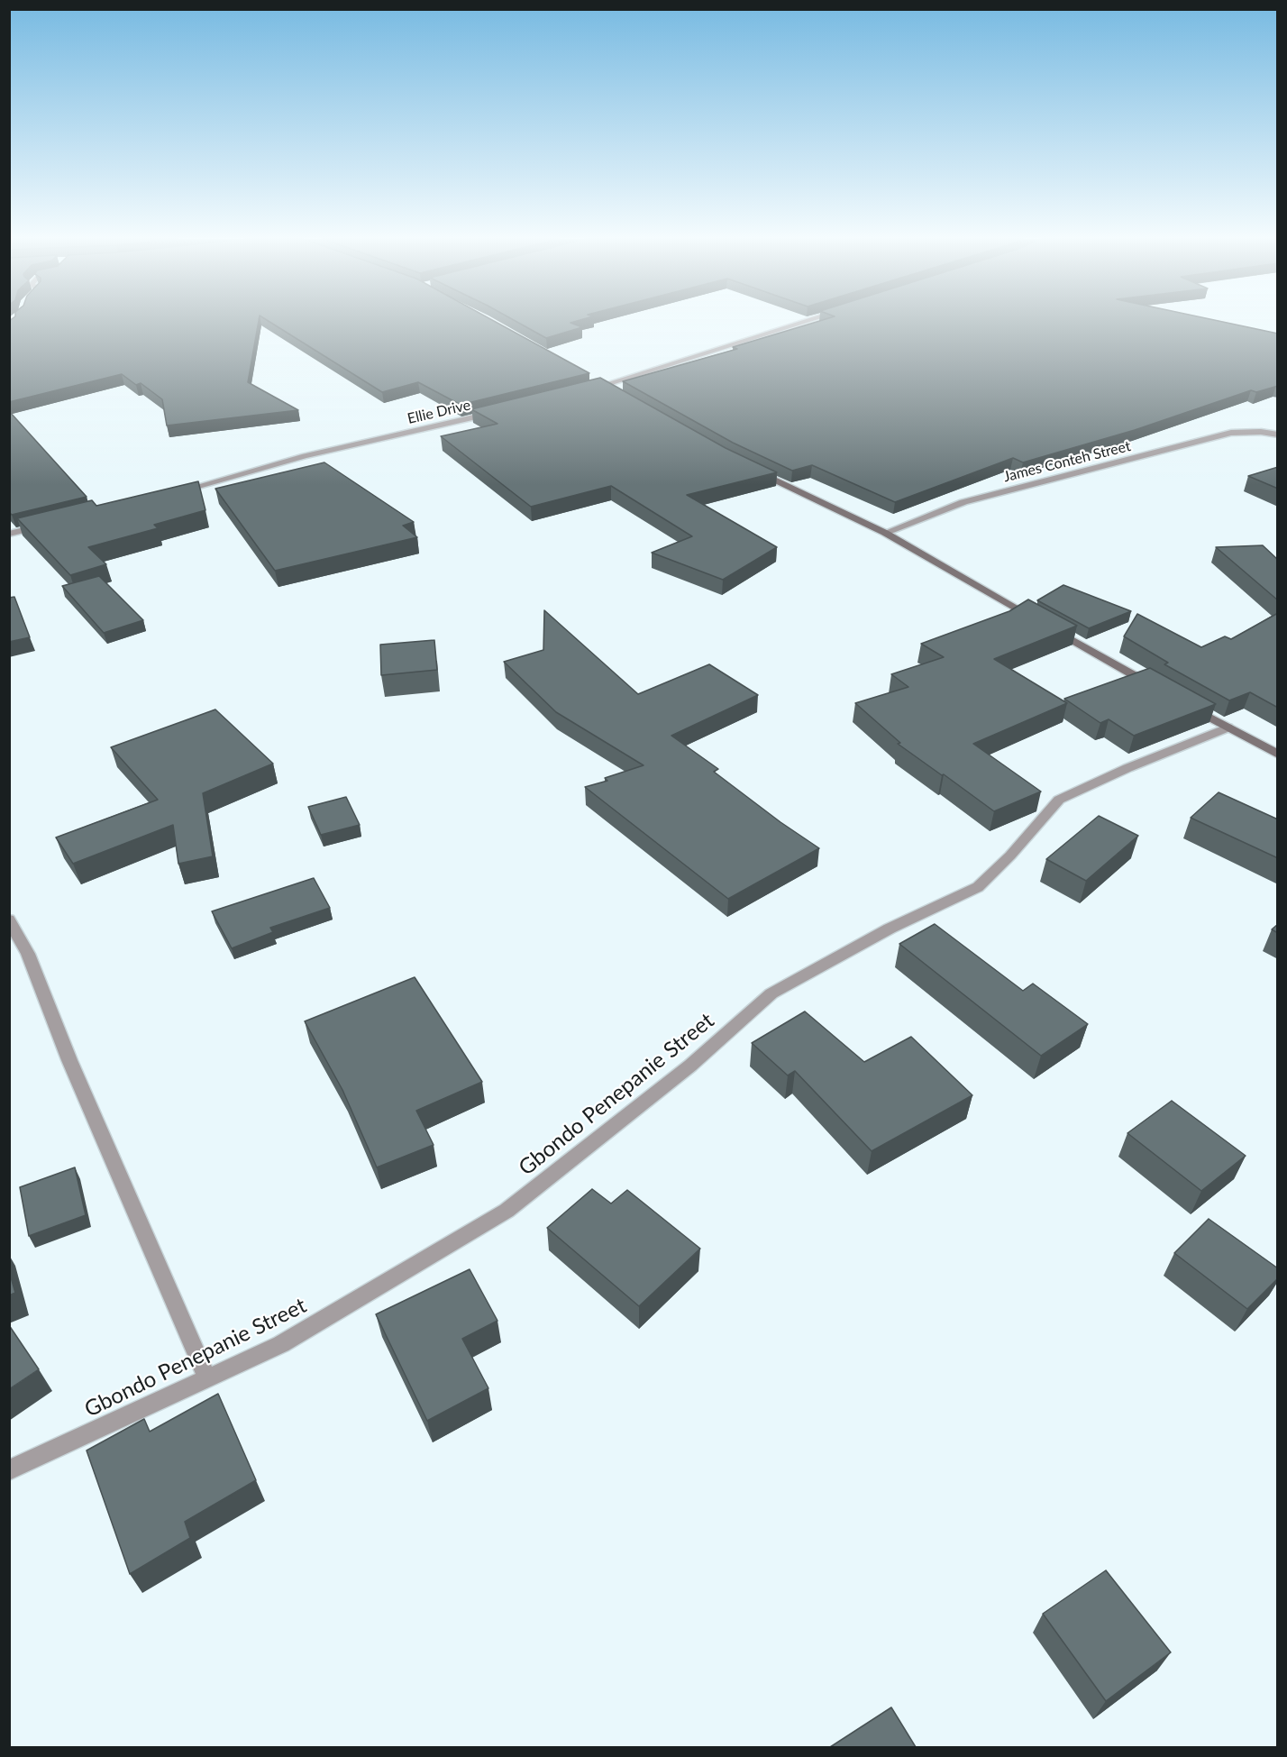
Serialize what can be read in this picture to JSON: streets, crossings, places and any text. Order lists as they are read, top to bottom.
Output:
{
  "streets": {
    "street": ["Ellie Drive", "James Conteh Street", "Gbondo Penepanie Street"]
  }
}
